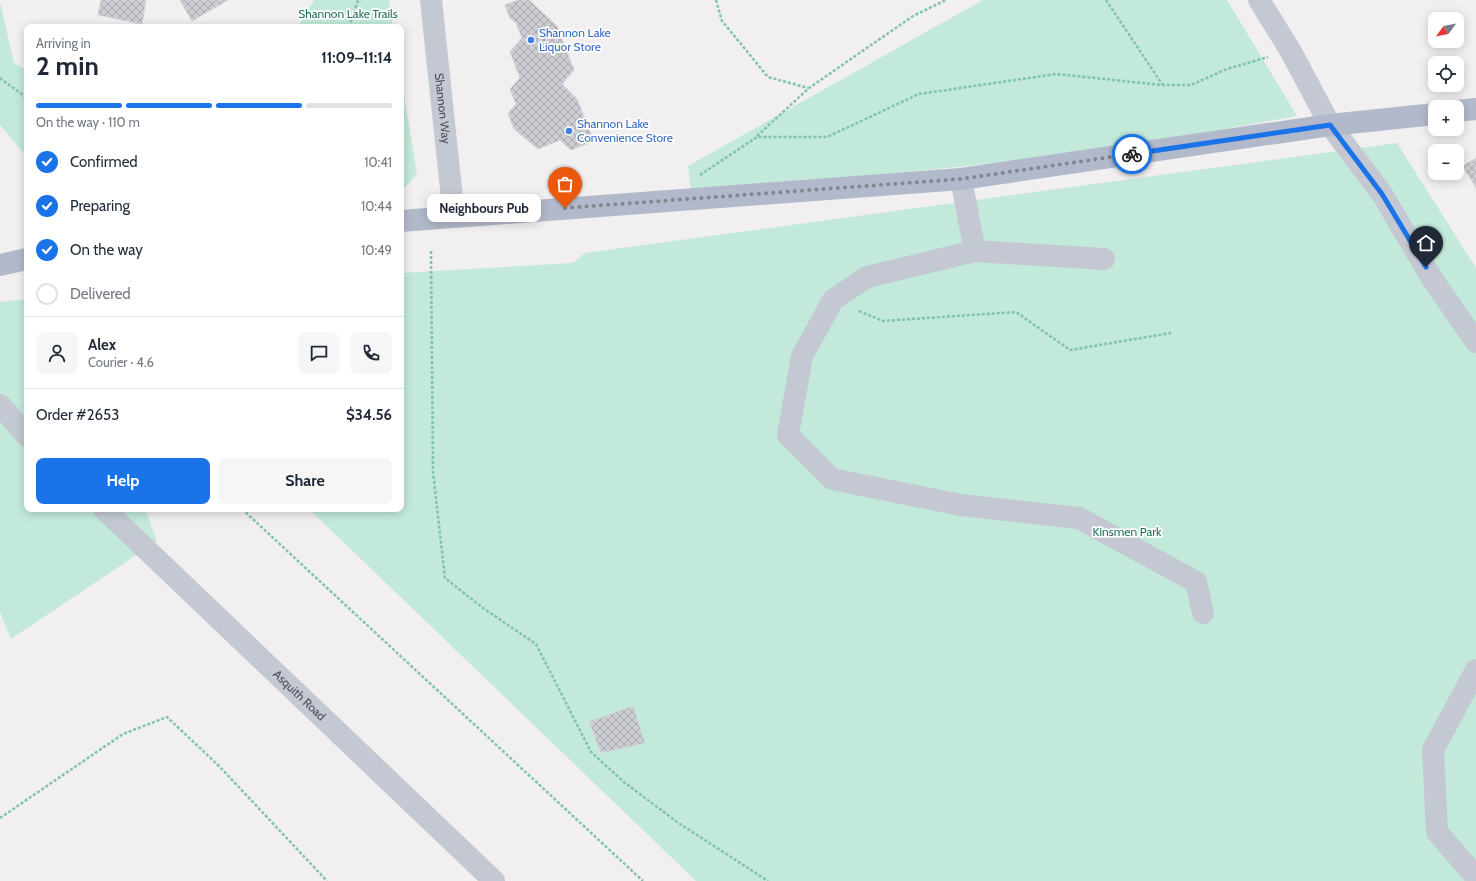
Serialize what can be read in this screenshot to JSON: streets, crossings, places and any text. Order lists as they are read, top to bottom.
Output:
{
  "streets": {
    "street": ["Shannon Way", "Asquith Road"]
  },
  "parks": ["Shannon Lake Trails", "Kinsmen Park"],
  "places": ["Shannon Lake Liquor Store", "Shannon Lake Convenience Store", "Neighbours Pub"],
  "north": "bottom left",
  "page": {
    "map_buttons": ["+", "−"],
    "heading": ["2 min", "Arriving in", "11:09–11:14"],
    "panel": [
      "Alex",
      "Courier · 4.6",
      "Order #2653",
      "$34.56"
    ],
    "bar": "On the way · 110 m",
    "list": [
      ["Confirmed", "10:41"],
      ["Preparing", "10:44"],
      ["On the way", "10:49"],
      "Delivered"
    ],
    "bubble": "Neighbours Pub",
    "buttons": ["Help", "Share"]
  }
}
